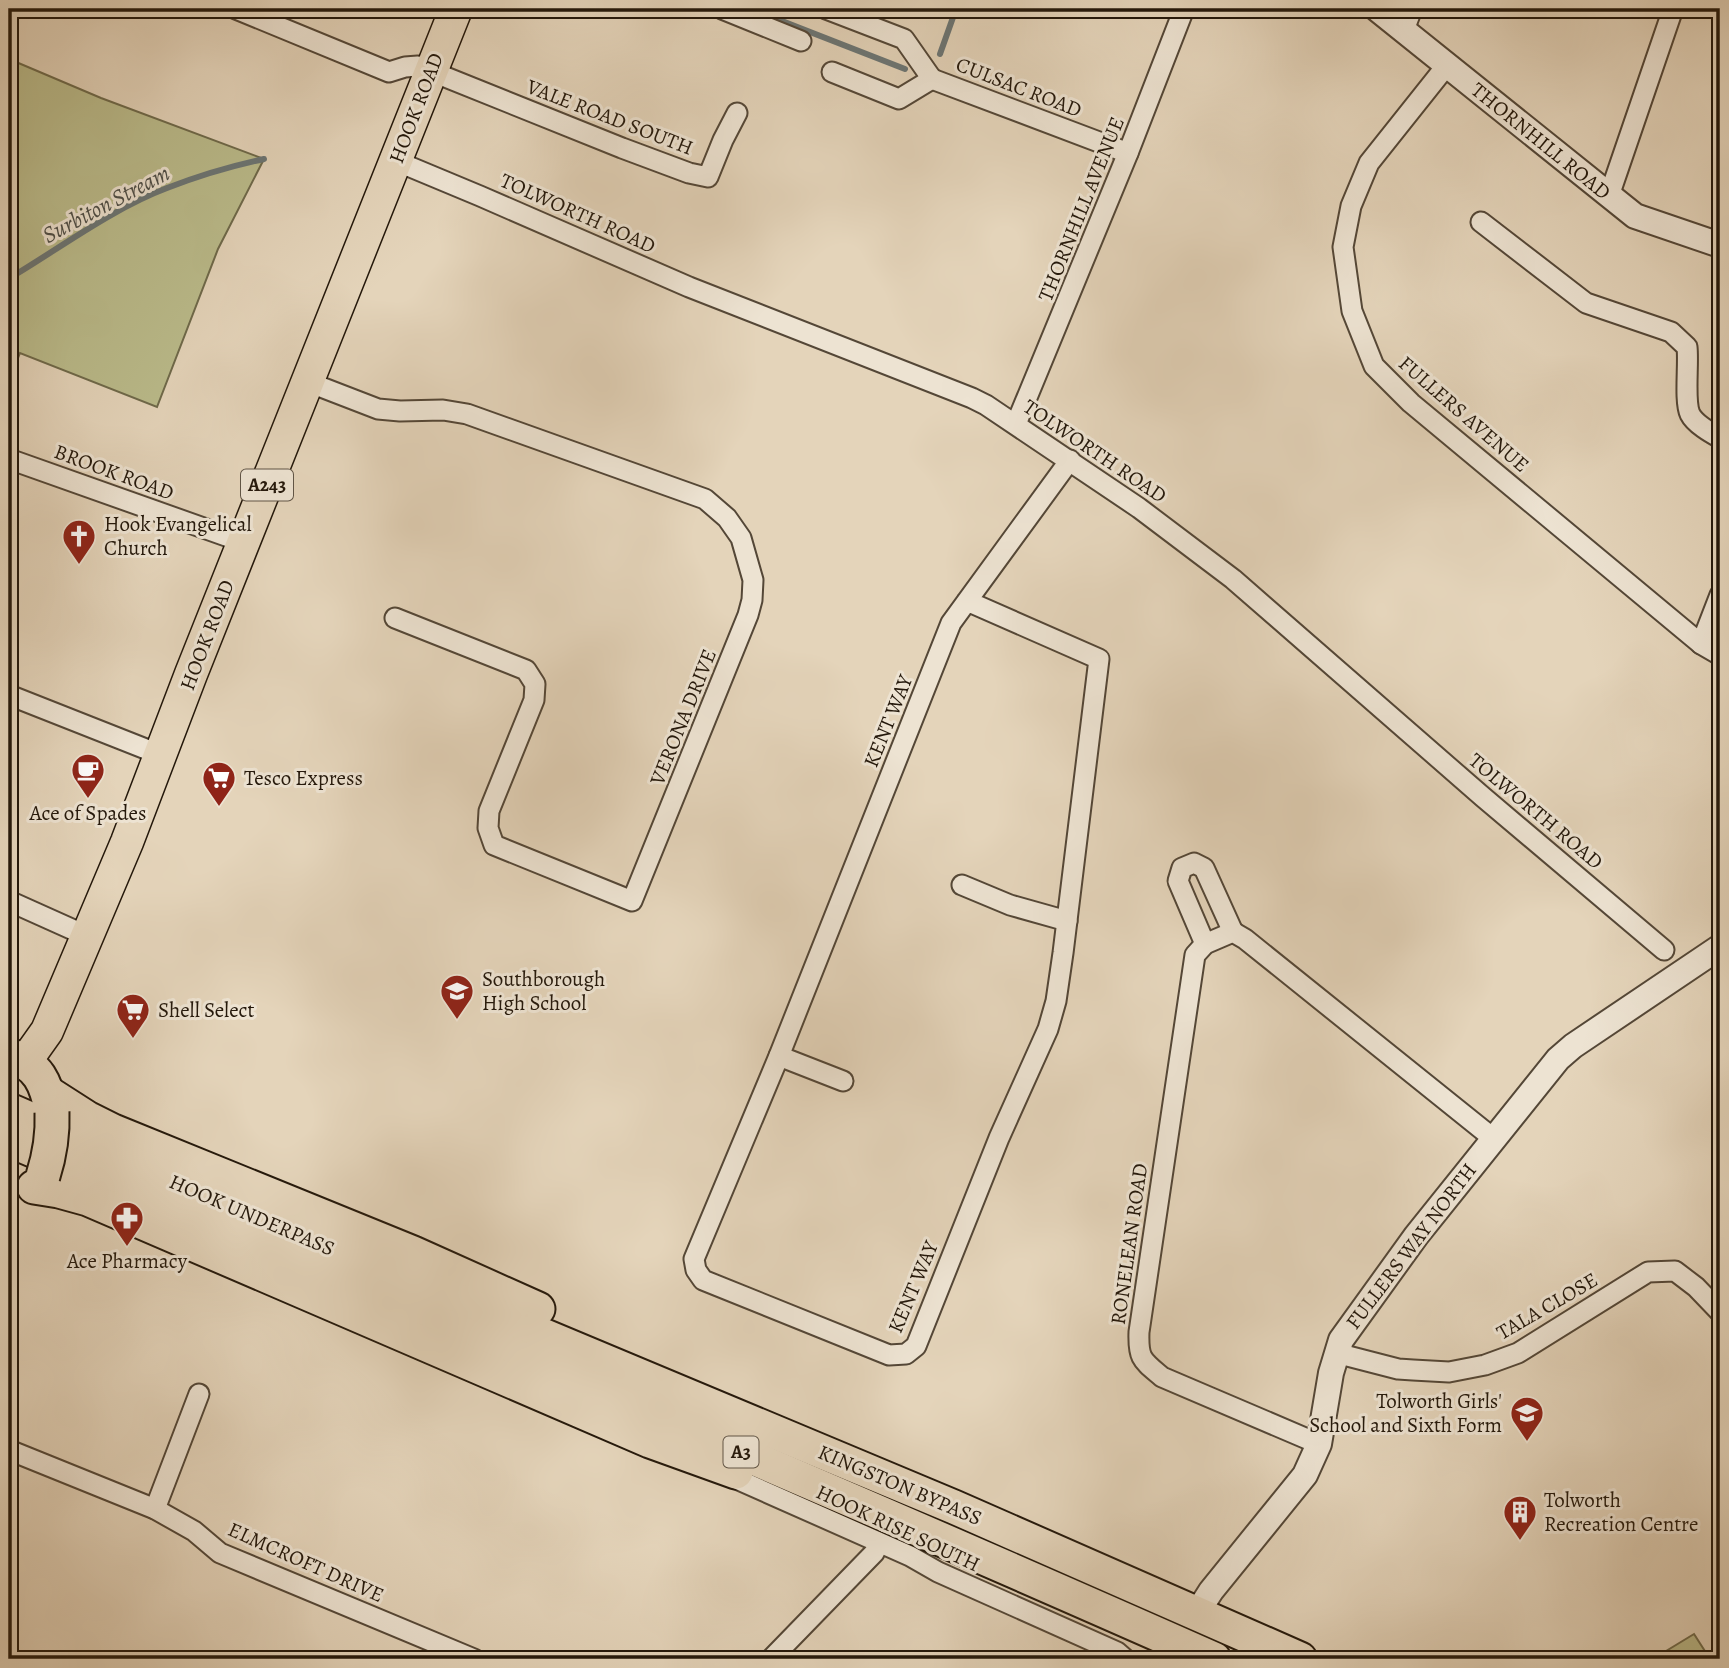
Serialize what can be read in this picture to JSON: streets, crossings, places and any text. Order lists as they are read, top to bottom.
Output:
{
  "streets": {
    "highway": [
      "A243",
      "HOOK UNDERPASS",
      "A3",
      "KINGSTON BYPASS"
    ],
    "main road": ["HOOK ROAD"],
    "street": [
      "CULSAC ROAD",
      "VALE ROAD SOUTH",
      "THORNHILL ROAD",
      "THORNHILL AVENUE",
      "TOLWORTH ROAD",
      "FULLERS AVENUE",
      "BROOK ROAD",
      "VERONA DRIVE",
      "KENT WAY",
      "RONELEAN ROAD",
      "FULLERS WAY NORTH",
      "TALA CLOSE",
      "HOOK RISE SOUTH",
      "ELMCROFT DRIVE"
    ]
  },
  "crossings": [
    ["CULSAC ROAD", "THORNHILL AVENUE"],
    ["HOOK ROAD", "VALE ROAD SOUTH"],
    ["HOOK ROAD", "TOLWORTH ROAD"],
    ["HOOK ROAD", "BROOK ROAD"],
    ["HOOK ROAD", "A243"],
    ["HOOK ROAD", "VERONA DRIVE"],
    ["THORNHILL ROAD", "FULLERS AVENUE"],
    ["THORNHILL AVENUE", "TOLWORTH ROAD"],
    ["TOLWORTH ROAD", "KENT WAY"],
    ["HOOK UNDERPASS", "KINGSTON BYPASS"],
    ["RONELEAN ROAD", "FULLERS WAY NORTH"],
    ["FULLERS WAY NORTH", "TALA CLOSE"],
    ["FULLERS WAY NORTH", "KINGSTON BYPASS"]
  ],
  "water": ["Surbiton Stream"],
  "places": {
    "church": ["Hook Evangelical Church"],
    "cafe": ["Ace of Spades"],
    "supermarket": ["Tesco Express", "Shell Select"],
    "school or university": ["Southborough High School", "Tolworth Girls' School and Sixth Form"],
    "pharmacy": ["Ace Pharmacy"],
    "building": ["Tolworth Recreation Centre"]
  }
}
